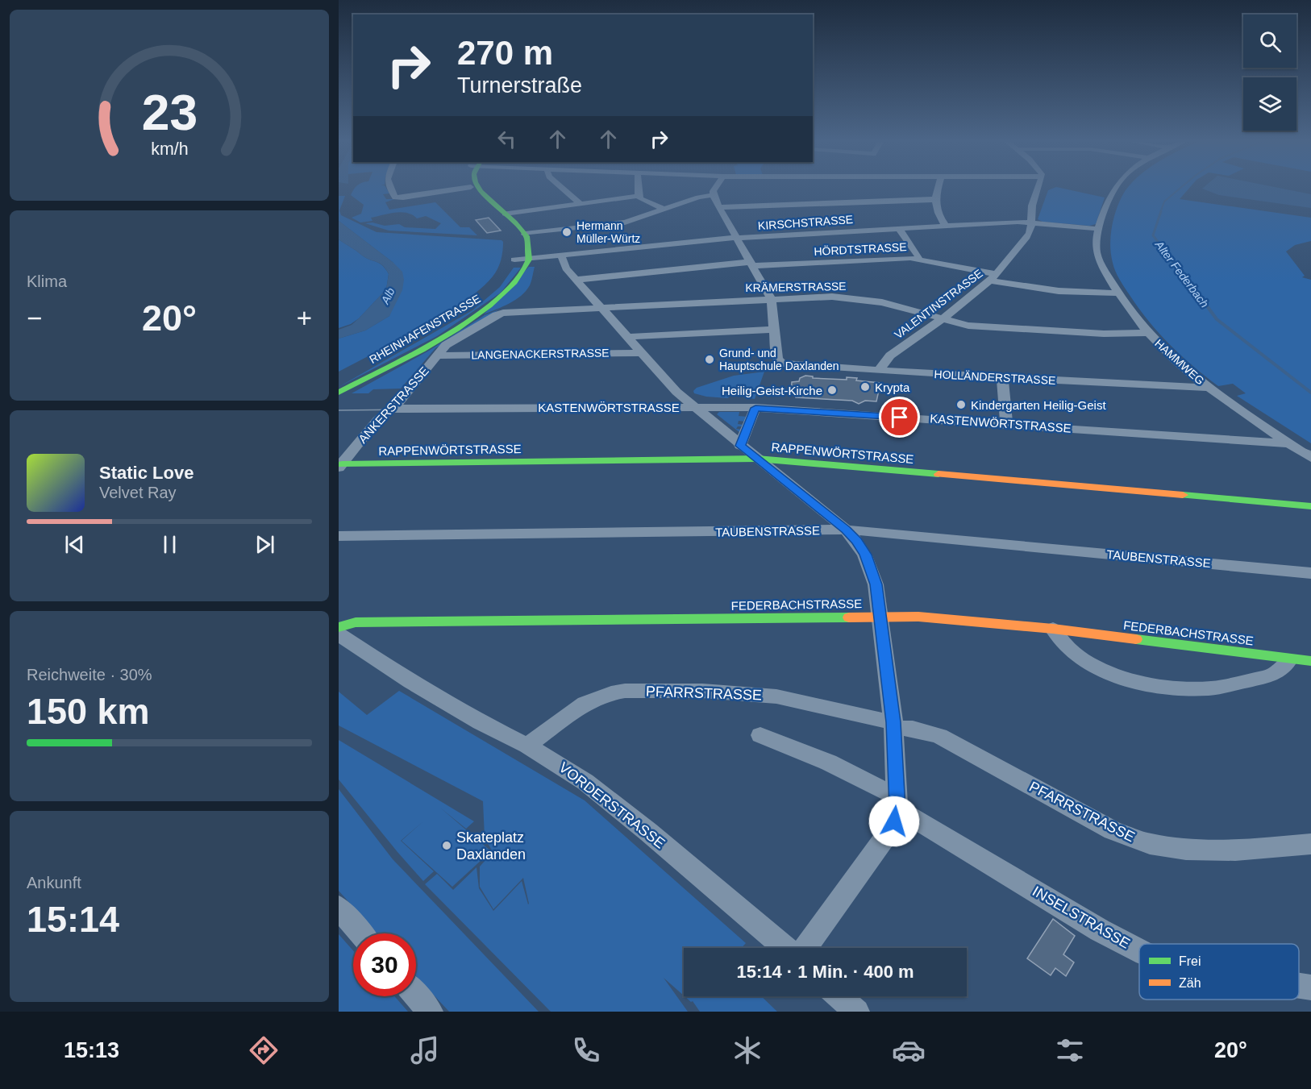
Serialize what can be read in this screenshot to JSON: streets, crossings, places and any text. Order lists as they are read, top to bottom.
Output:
{
  "streets": {
    "main road": ["RHEINHAFENSTRASSE", "RAPPENWÖRTSTRASSE", "FEDERBACHSTRASSE"],
    "street": [
      "KIRSCHSTRASSE",
      "HÖRDTSTRASSE",
      "KRÄMERSTRASSE",
      "VALENTINSTRASSE",
      "LANGENACKERSTRASSE",
      "HAMMWEG",
      "HOLLÄNDERSTRASSE",
      "ANKERSTRASSE",
      "KASTENWÖRTSTRASSE",
      "TAUBENSTRASSE",
      "PFARRSTRASSE",
      "VORDERSTRASSE",
      "INSELSTRASSE"
    ]
  },
  "crossings": [
    ["KIRSCHSTRASSE", "VALENTINSTRASSE"],
    ["KIRSCHSTRASSE", "RHEINHAFENSTRASSE"],
    ["KIRSCHSTRASSE", "HAMMWEG"],
    ["HÖRDTSTRASSE", "VALENTINSTRASSE"],
    ["HÖRDTSTRASSE", "HAMMWEG"],
    ["KRÄMERSTRASSE", "VALENTINSTRASSE"],
    ["KRÄMERSTRASSE", "HAMMWEG"],
    ["KRÄMERSTRASSE", "ANKERSTRASSE"],
    ["VALENTINSTRASSE", "HOLLÄNDERSTRASSE"],
    ["LANGENACKERSTRASSE", "ANKERSTRASSE"],
    ["HAMMWEG", "HOLLÄNDERSTRASSE"],
    ["HAMMWEG", "KASTENWÖRTSTRASSE"],
    ["ANKERSTRASSE", "KASTENWÖRTSTRASSE"],
    ["ANKERSTRASSE", "RAPPENWÖRTSTRASSE"],
    ["PFARRSTRASSE", "VORDERSTRASSE"]
  ],
  "water": ["Alter Federbach", "Alb"],
  "places": [
    "Hermann Müller-Würtz",
    "Grund- und Hauptschule Daxlanden",
    "Krypta",
    "Heilig-Geist-Kirche",
    "Kindergarten Heilig-Geist",
    "Skateplatz Daxlanden"
  ],
  "legend": ["Frei", "Zäh"],
  "page": {
    "turn": ["270 m", "Turnerstraße"],
    "tile": [
      "Klima",
      ["Reichweite · 30%", "150 km"],
      ["Ankunft", "15:14"]
    ],
    "heat": ["−", "20°", "+"],
    "song": ["Static Love", "Velvet Ray"],
    "limit": "30",
    "trip": "15:14 · 1 Min. · 400 m",
    "tabs": ["15:13", "20°"],
    "gauge": ["23", "km/h"]
  }
}
